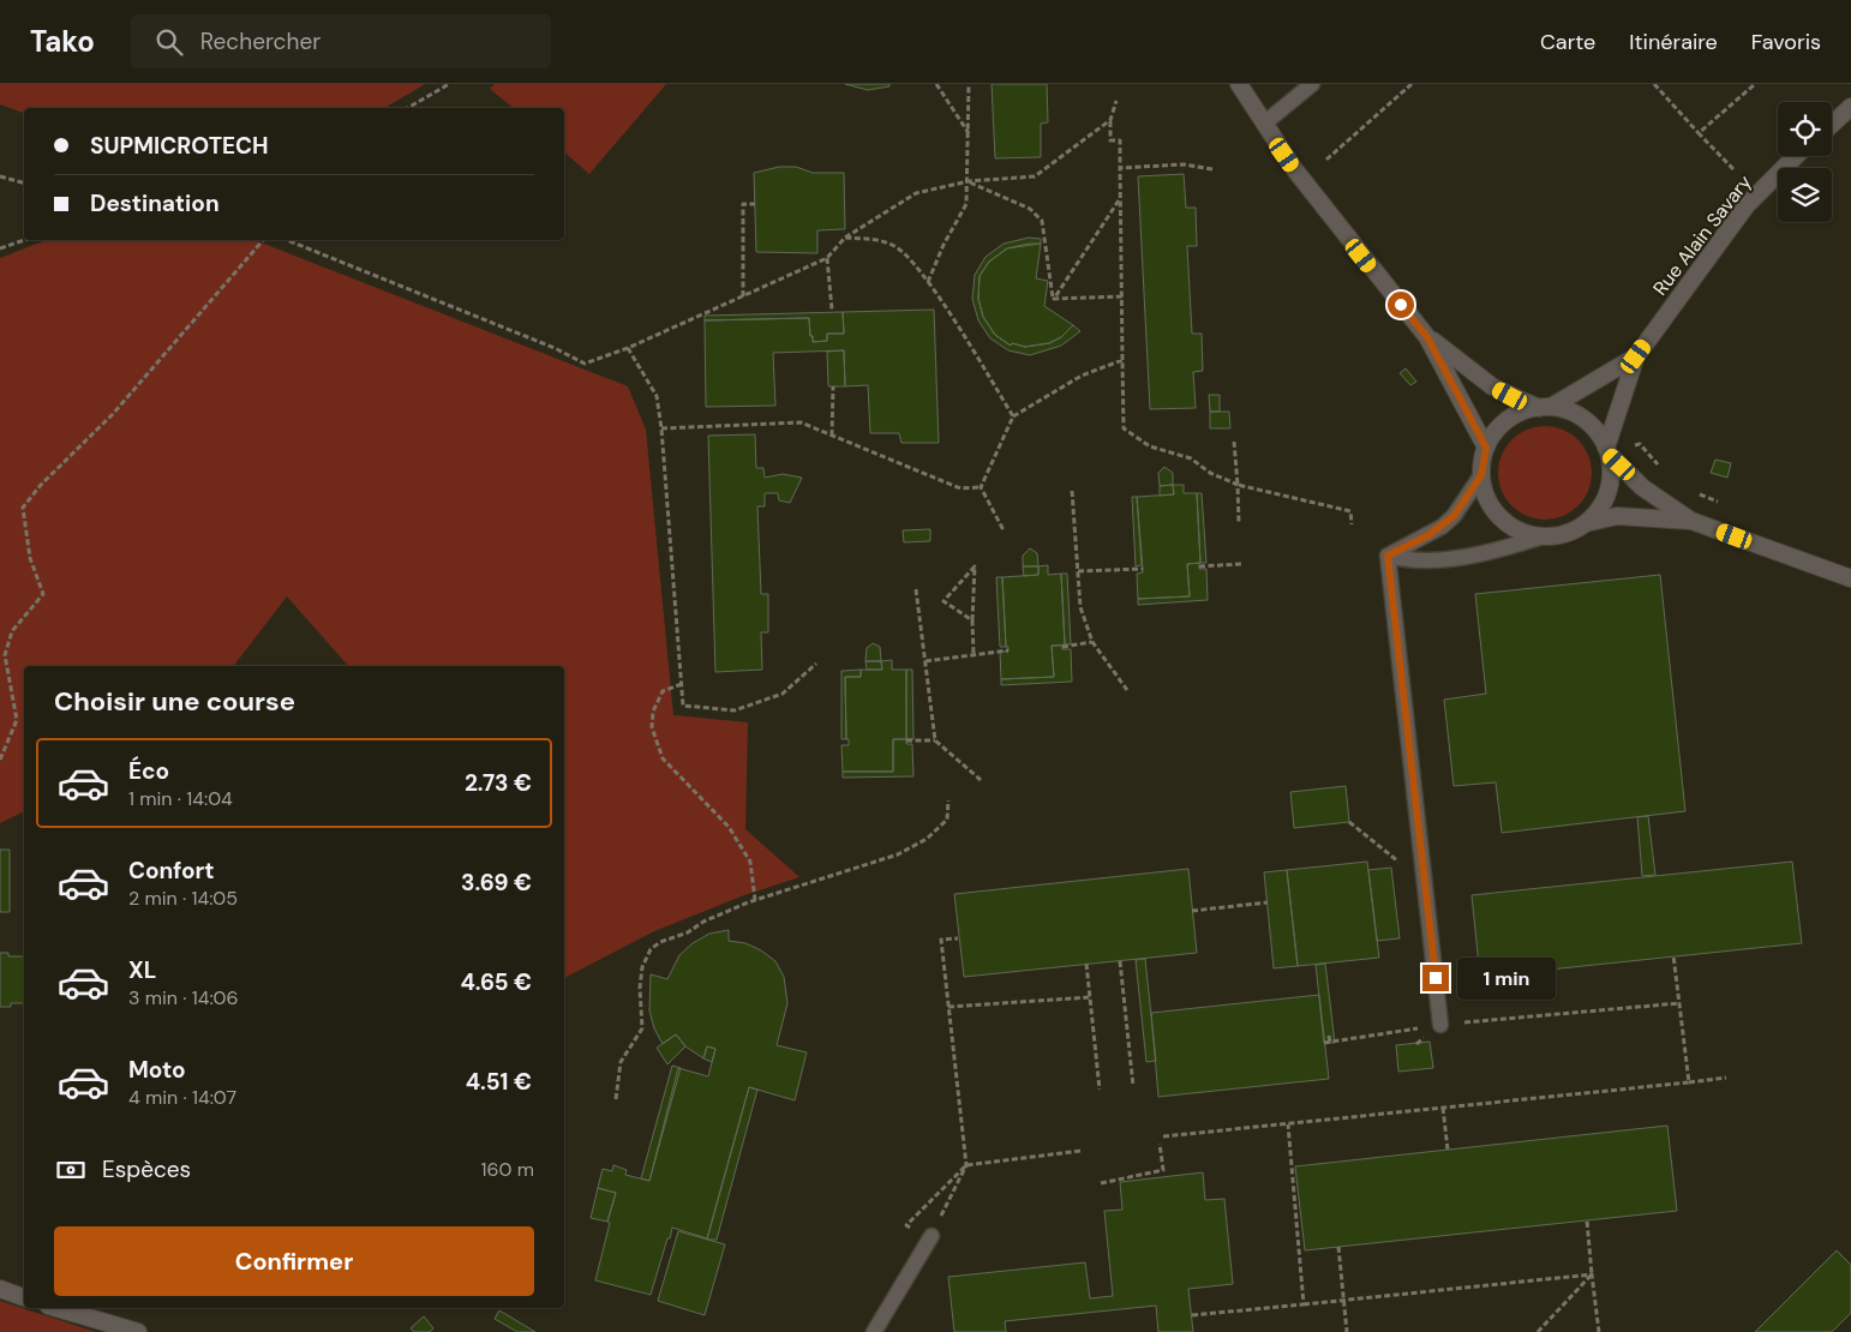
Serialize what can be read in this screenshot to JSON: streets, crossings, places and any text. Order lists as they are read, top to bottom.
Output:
{
  "streets": {
    "street": ["Rue Alain Savary"]
  },
  "page": {
    "header": "Tako",
    "search": "Rechercher",
    "nav": ["Carte", "Itinéraire", "Favoris"],
    "banner": ["SUPMICROTECH", "Destination"],
    "heading": "Choisir une course",
    "list": [
      {
        "name": "Éco",
        "note": "1 min · 14:04",
        "value": "2.73 €"
      },
      {
        "name": "Confort",
        "note": "2 min · 14:05",
        "value": "3.69 €"
      },
      {
        "name": "XL",
        "note": "3 min · 14:06",
        "value": "4.65 €"
      },
      {
        "name": "Moto",
        "note": "4 min · 14:07",
        "value": "4.51 €"
      }
    ],
    "bubble": "1 min",
    "pay": ["Espèces", "160 m"],
    "buttons": "Confirmer"
  }
}
